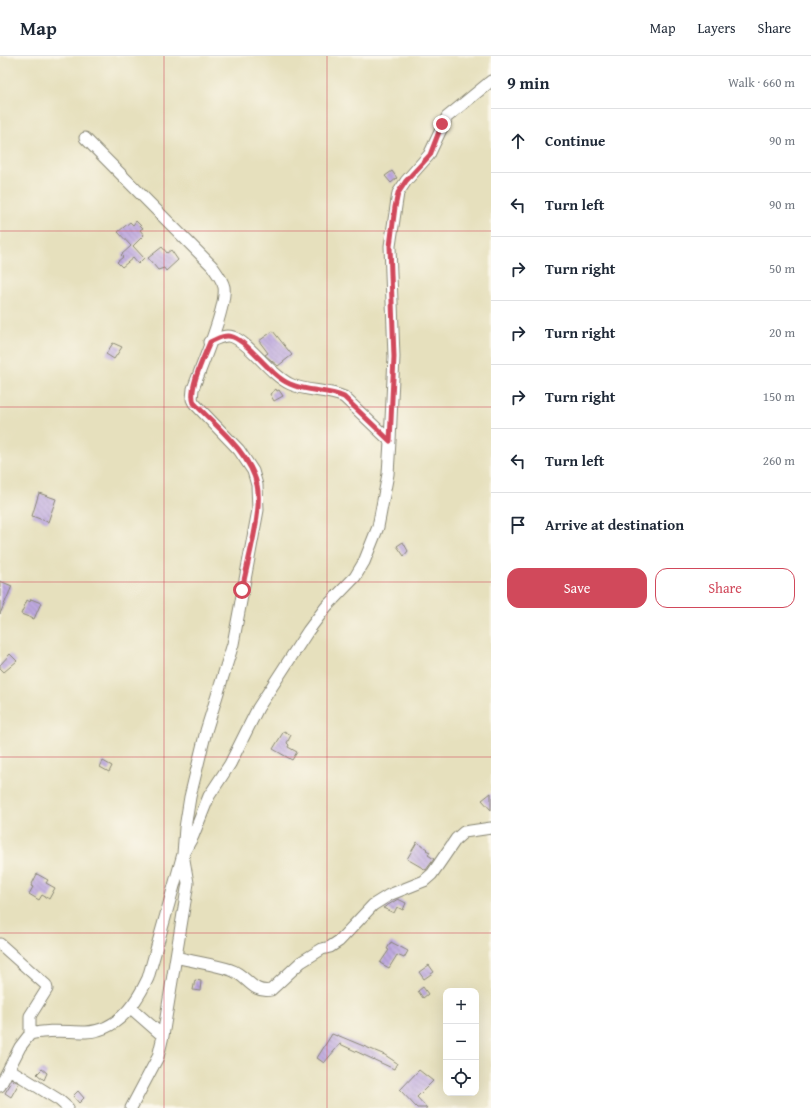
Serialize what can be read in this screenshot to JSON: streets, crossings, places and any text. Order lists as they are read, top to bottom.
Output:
{
  "page": {
    "header": "Map",
    "nav": ["Map", "Layers", "Share"],
    "heading": ["9 min", "Walk · 660 m"],
    "list": [
      ["Continue", "90 m"],
      ["Turn left", "90 m"],
      ["Turn right", "50 m"],
      ["Turn right", "20 m"],
      ["Turn right", "150 m"],
      ["Turn left", "260 m"],
      "Arrive at destination"
    ],
    "buttons": ["Save", "Share"],
    "map_buttons": ["+", "−"]
  }
}
